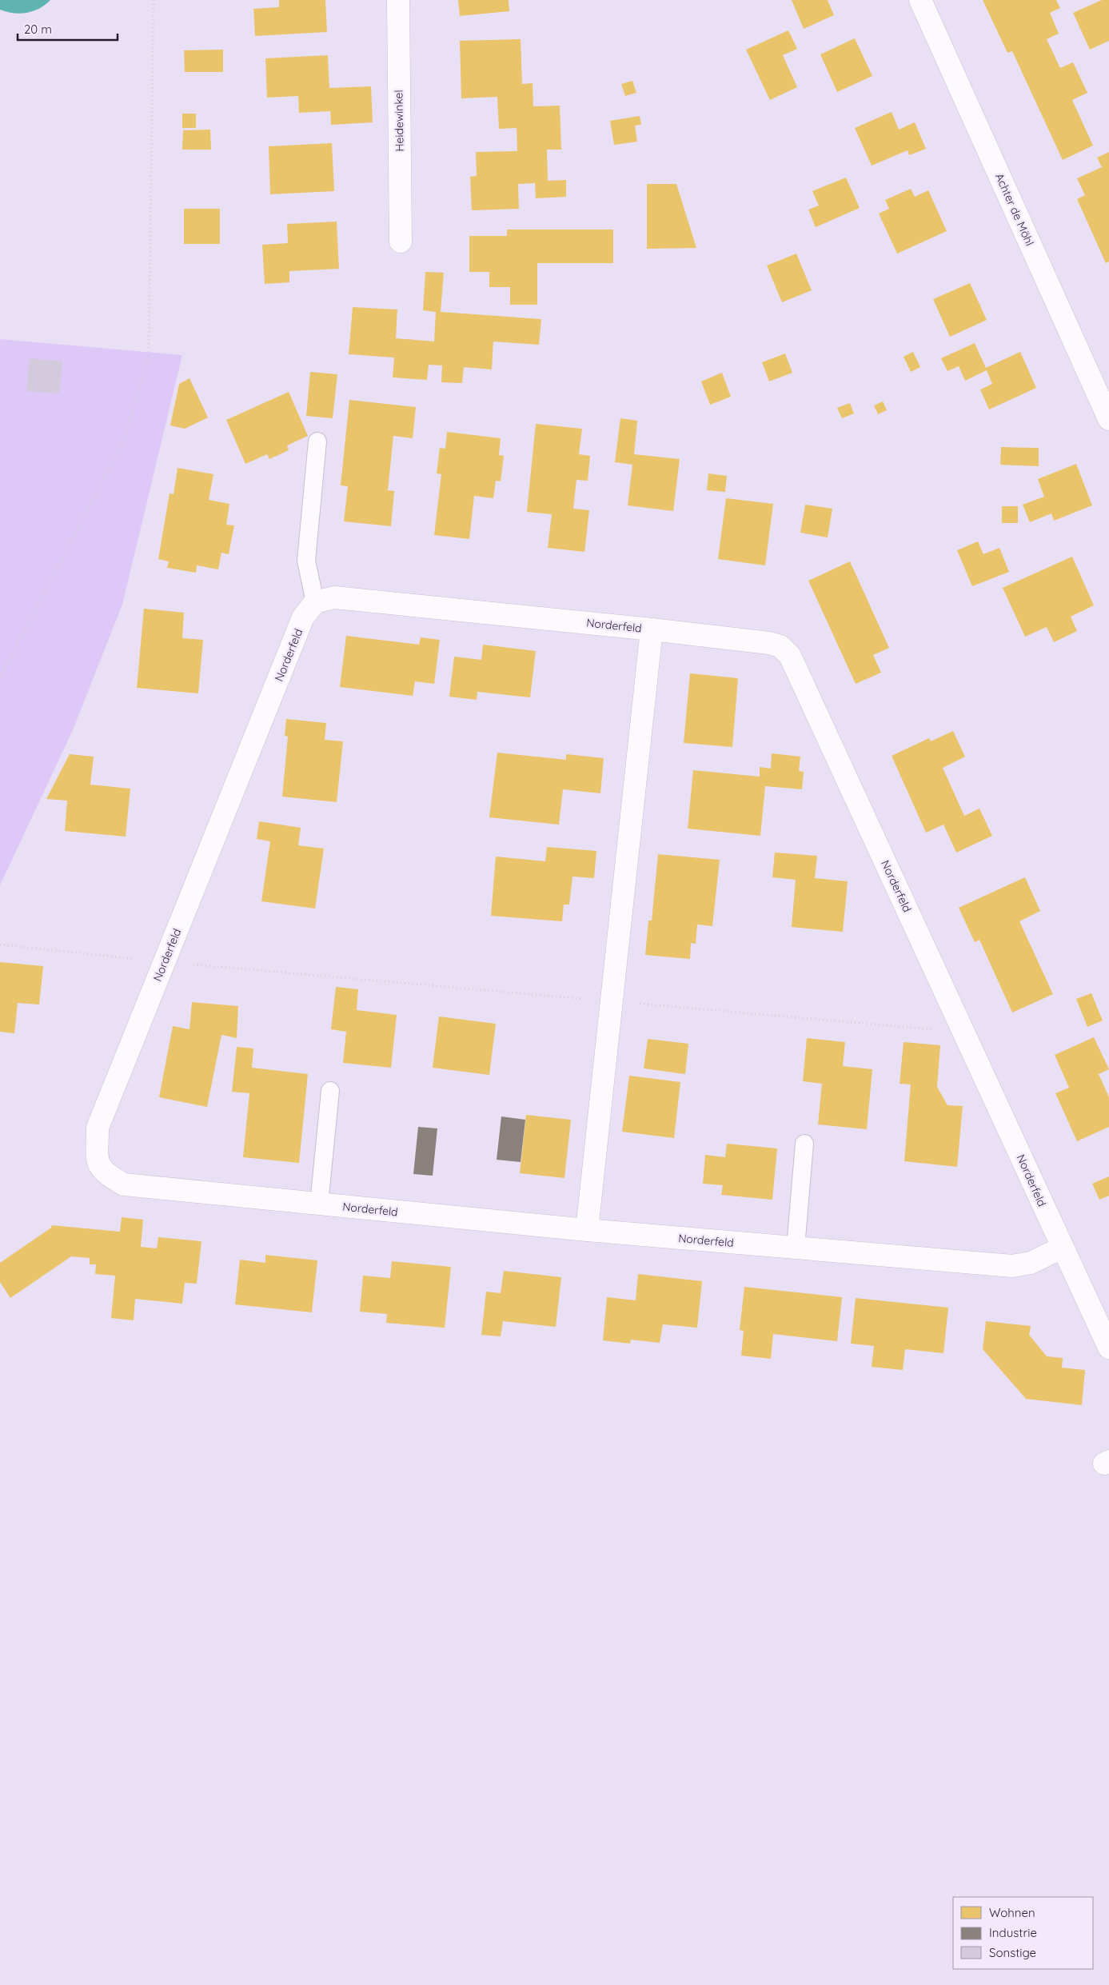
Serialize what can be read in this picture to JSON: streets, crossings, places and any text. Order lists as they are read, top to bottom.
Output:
{
  "streets": {
    "street": ["Heidewinkel", "Achter de Möhl", "Norderfeld"]
  },
  "legend": ["Wohnen", "Industrie", "Sonstige"],
  "scale_bar": "20 m"
}
